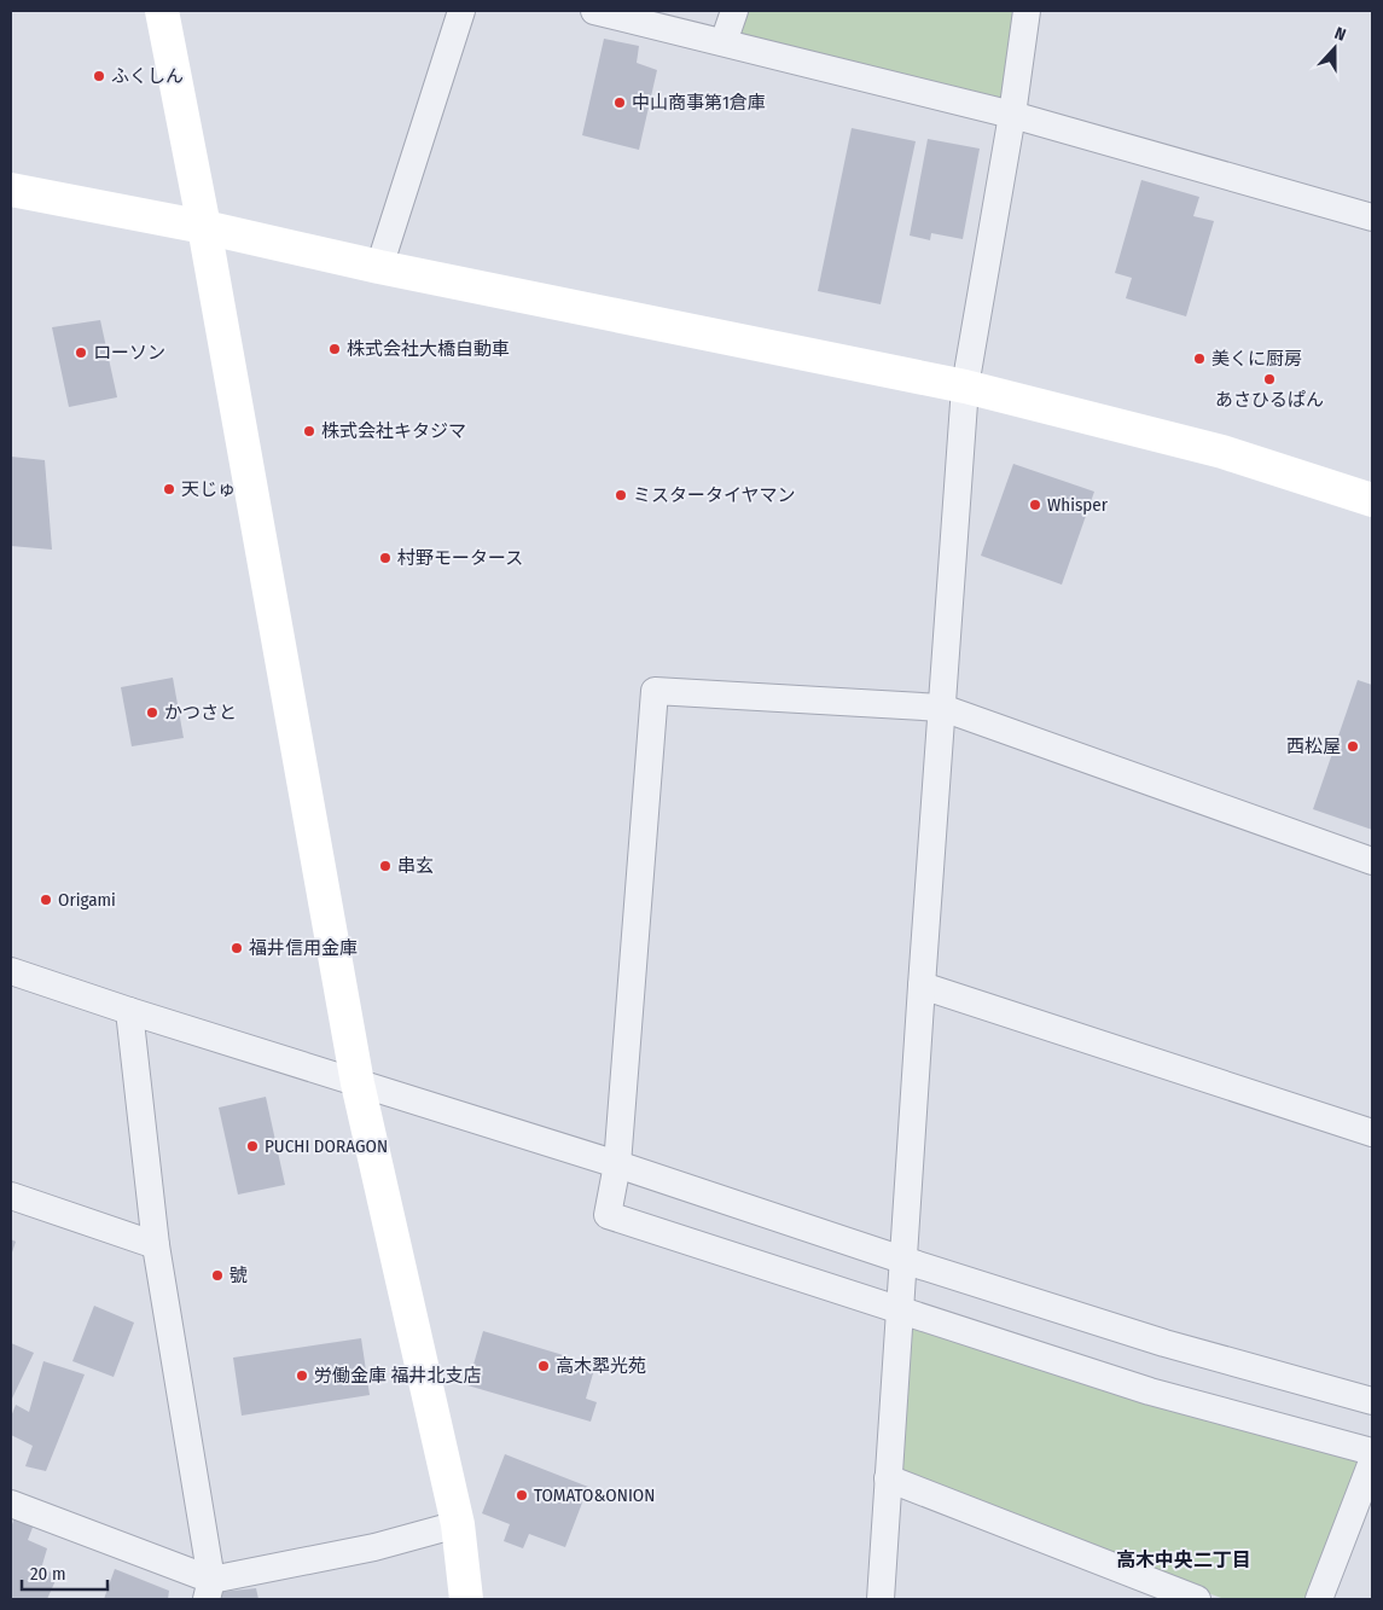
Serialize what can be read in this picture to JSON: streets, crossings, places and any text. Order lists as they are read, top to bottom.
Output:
{
  "districts": ["高木中央二丁目"],
  "places": [
    "ふくしん",
    "中山商事第1倉庫",
    "株式会社大橋自動車",
    "ローソン",
    "美くに厨房",
    "あさひるぱん",
    "株式会社キタジマ",
    "天じゅ",
    "ミスタータイヤマン",
    "Whisper",
    "村野モータース",
    "かつさと",
    "西松屋",
    "串玄",
    "Origami",
    "福井信用金庫",
    "PUCHI DORAGON",
    "號",
    "高木翆光苑",
    "労働金庫 福井北支店",
    "TOMATO&ONION"
  ],
  "scale_bar": "20 m",
  "north": "top"
}
